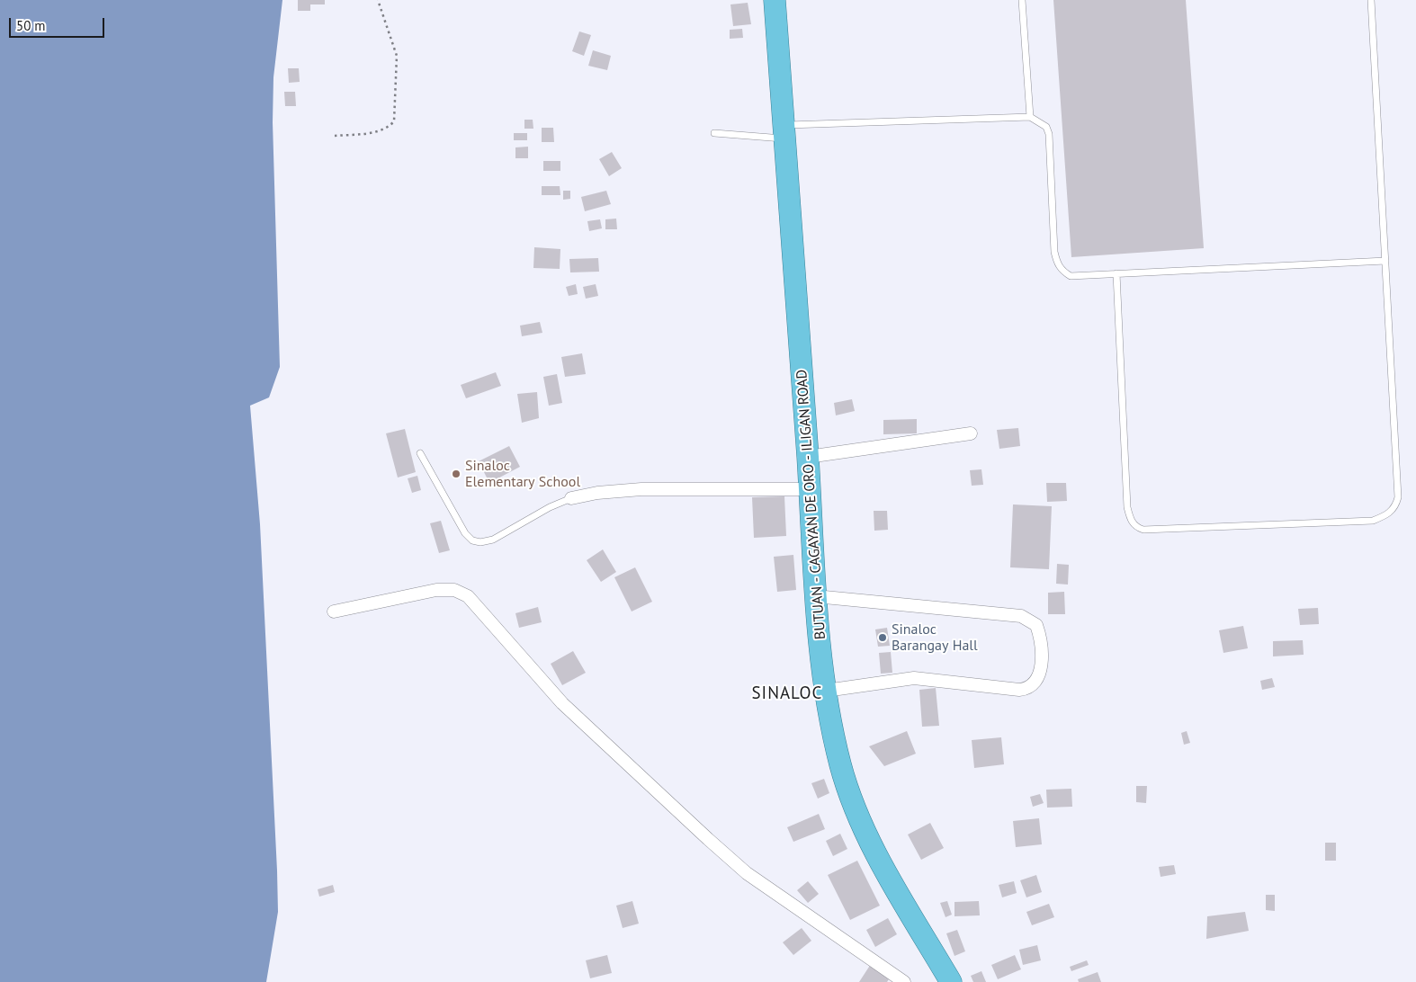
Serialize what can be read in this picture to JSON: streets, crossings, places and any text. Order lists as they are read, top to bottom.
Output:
{
  "streets": {
    "highway": ["BUTUAN - CAGAYAN DE ORO - ILIGAN ROAD"]
  },
  "districts": ["SINALOC"],
  "places": ["Sinaloc Elementary School", "Sinaloc Barangay Hall"],
  "scale_bar": "50 m"
}
